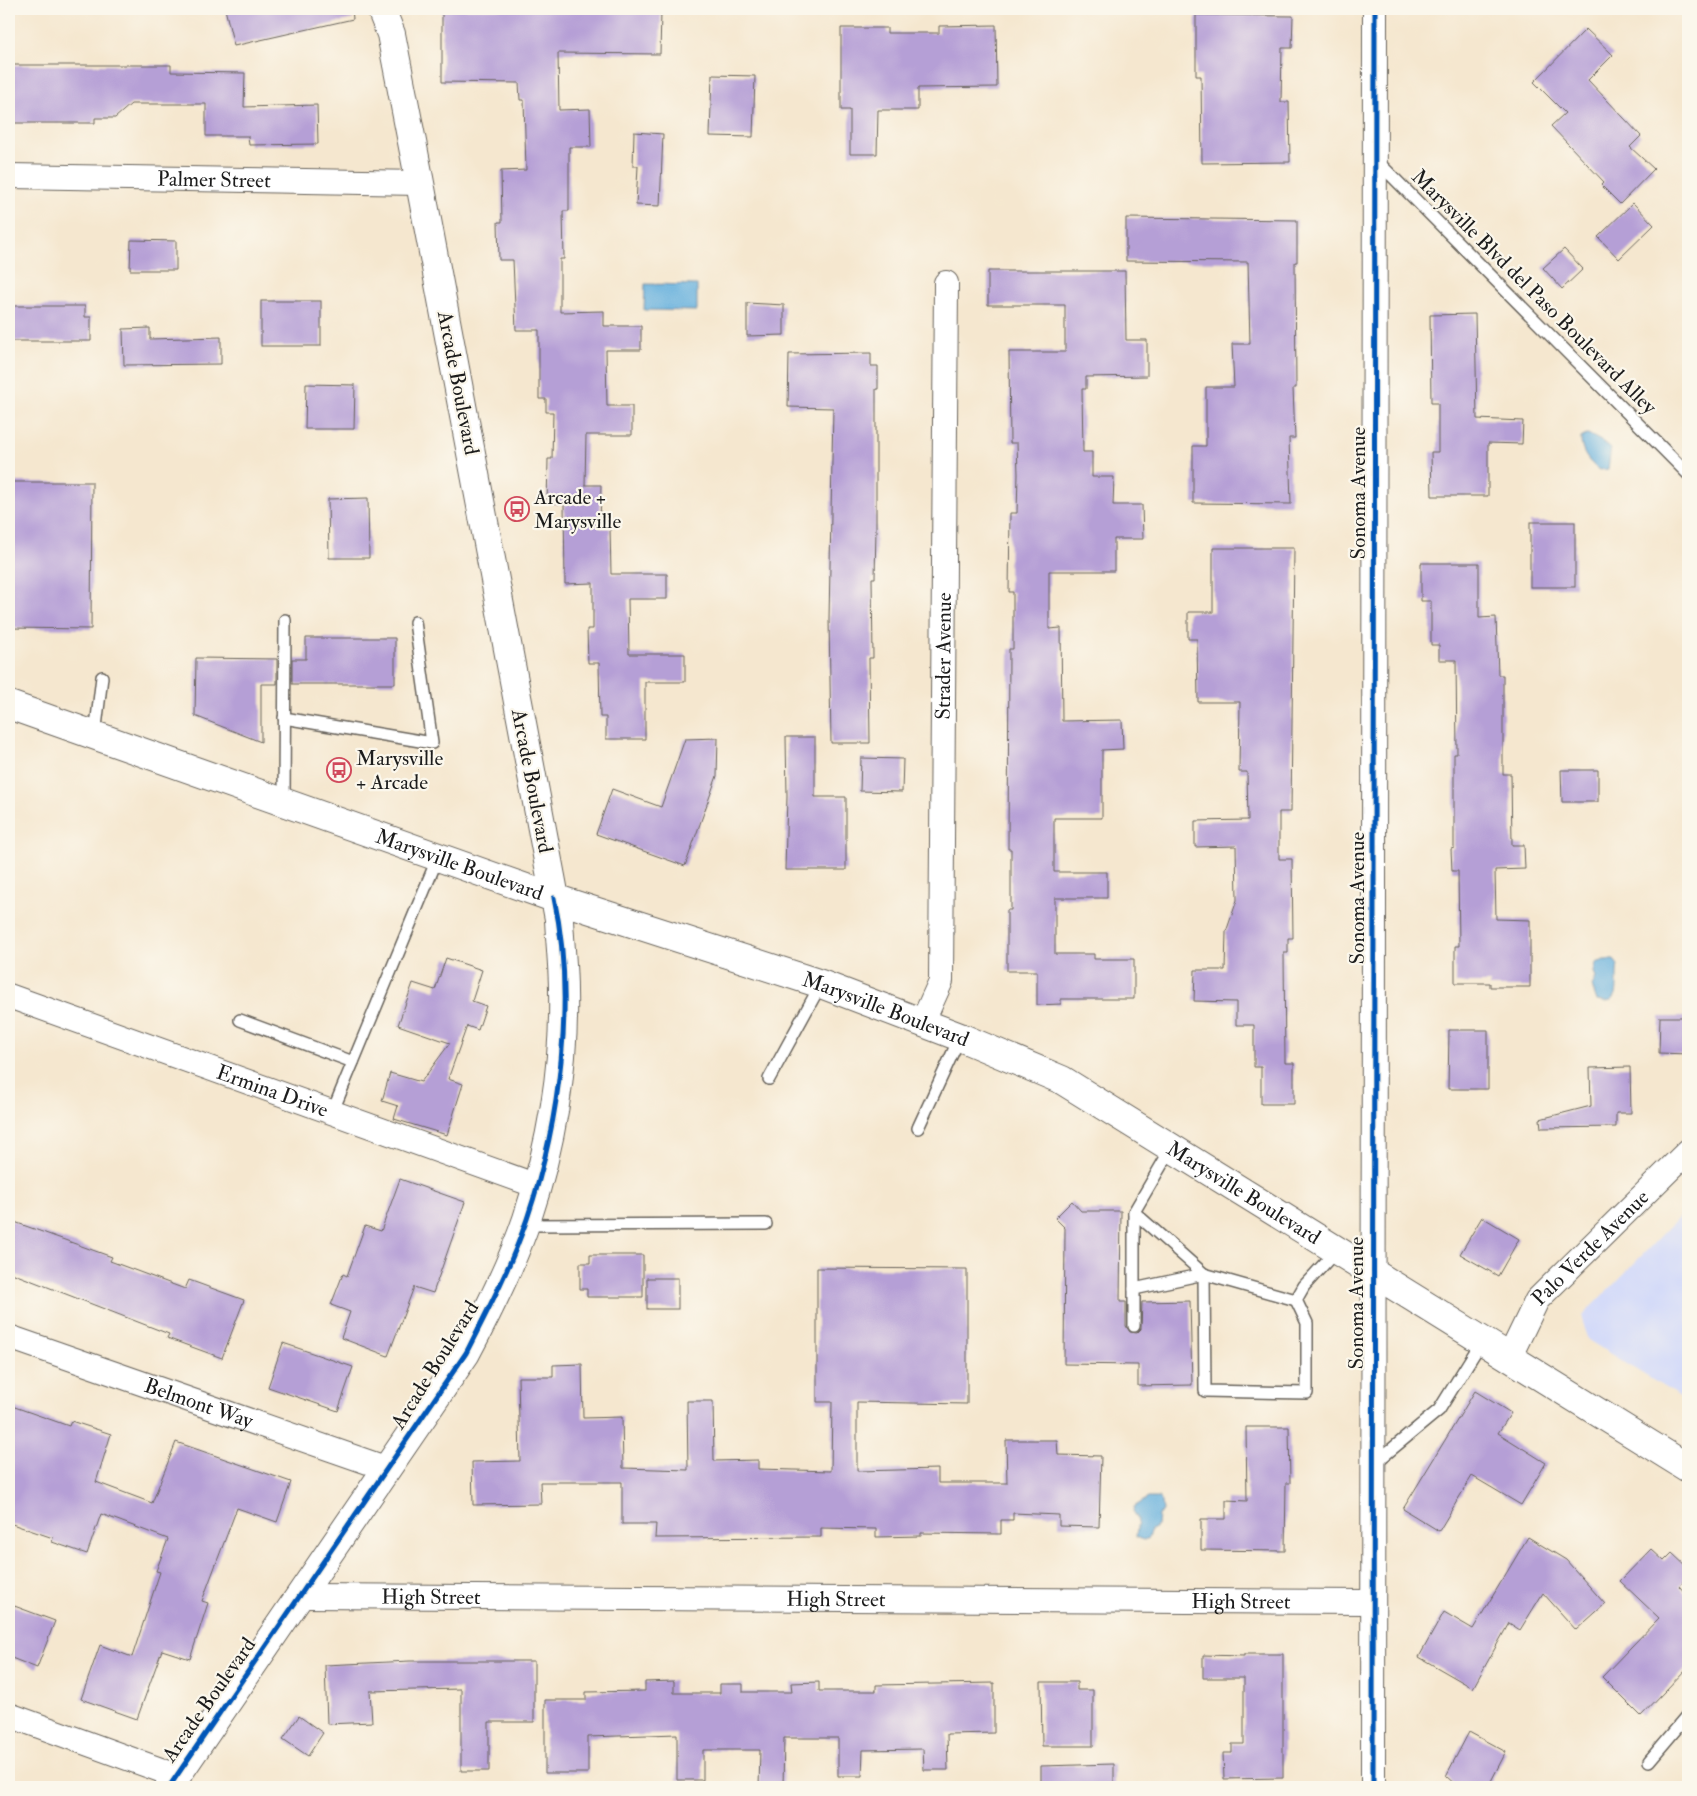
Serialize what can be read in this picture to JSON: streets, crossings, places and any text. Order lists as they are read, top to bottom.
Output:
{
  "streets": {
    "street": [
      "Palmer Street",
      "Arcade Boulevard",
      "Sonoma Avenue",
      "Strader Avenue",
      "Marysville Boulevard",
      "Ermina Drive",
      "Palo Verde Avenue",
      "Belmont Way",
      "High Street"
    ],
    "lane": ["Marysville Blvd del Paso Boulevard Alley"]
  },
  "crossings": [
    ["Palmer Street", "Arcade Boulevard"],
    ["Marysville Blvd del Paso Boulevard Alley", "Sonoma Avenue"],
    ["Arcade Boulevard", "Marysville Boulevard"],
    ["Arcade Boulevard", "Ermina Drive"],
    ["Arcade Boulevard", "Belmont Way"],
    ["Arcade Boulevard", "High Street"],
    ["Sonoma Avenue", "Marysville Boulevard"],
    ["Sonoma Avenue", "High Street"],
    ["Strader Avenue", "Marysville Boulevard"],
    ["Marysville Boulevard", "Palo Verde Avenue"]
  ],
  "places": {
    "bus stop": ["Arcade + Marysville", "Marysville + Arcade"]
  }
}
